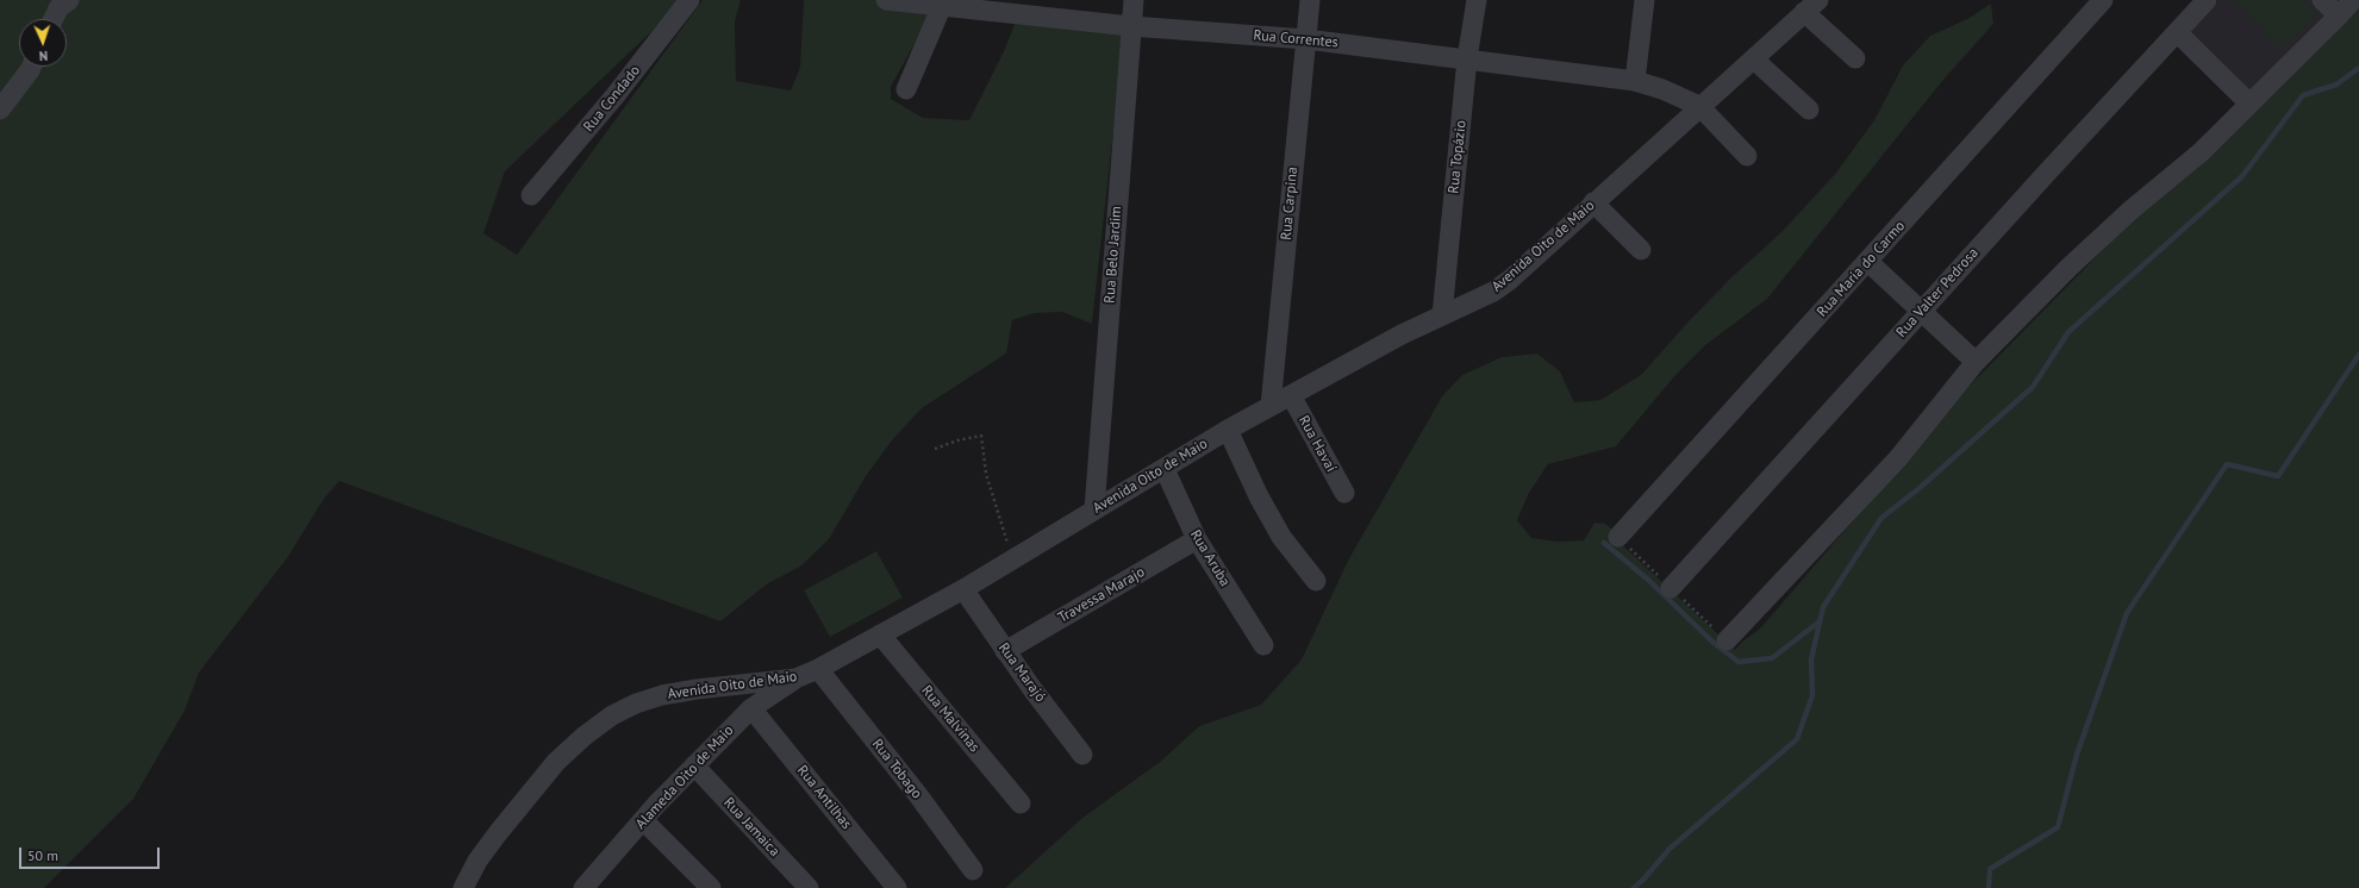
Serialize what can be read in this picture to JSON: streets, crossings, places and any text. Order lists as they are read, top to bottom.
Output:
{
  "streets": {
    "street": [
      "Rua Correntes",
      "Rua Condado",
      "Rua Topázio",
      "Rua Carpina",
      "Avenida Oito de Maio",
      "Rua Belo Jardim",
      "Rua Maria do Carmo",
      "Rua Valter Pedrosa",
      "Rua Havaí",
      "Rua Aruba",
      "Travessa Marajo",
      "Rua Marajó",
      "Rua Malvinas",
      "Rua Tobago",
      "Alameda Oito de Maio",
      "Rua Antilhas",
      "Rua Jamaica"
    ]
  },
  "crossings": [
    ["Rua Correntes", "Rua Topázio"],
    ["Rua Correntes", "Rua Carpina"],
    ["Rua Correntes", "Avenida Oito de Maio"],
    ["Rua Correntes", "Rua Belo Jardim"],
    ["Rua Topázio", "Avenida Oito de Maio"],
    ["Rua Carpina", "Avenida Oito de Maio"],
    ["Avenida Oito de Maio", "Rua Belo Jardim"],
    ["Avenida Oito de Maio", "Rua Havaí"],
    ["Avenida Oito de Maio", "Rua Aruba"],
    ["Avenida Oito de Maio", "Rua Marajó"],
    ["Avenida Oito de Maio", "Rua Malvinas"],
    ["Avenida Oito de Maio", "Rua Tobago"],
    ["Avenida Oito de Maio", "Alameda Oito de Maio"],
    ["Rua Aruba", "Travessa Marajo"],
    ["Travessa Marajo", "Rua Marajó"],
    ["Alameda Oito de Maio", "Rua Antilhas"],
    ["Alameda Oito de Maio", "Rua Jamaica"]
  ],
  "scale_bar": "50 m",
  "north": "bottom"
}
